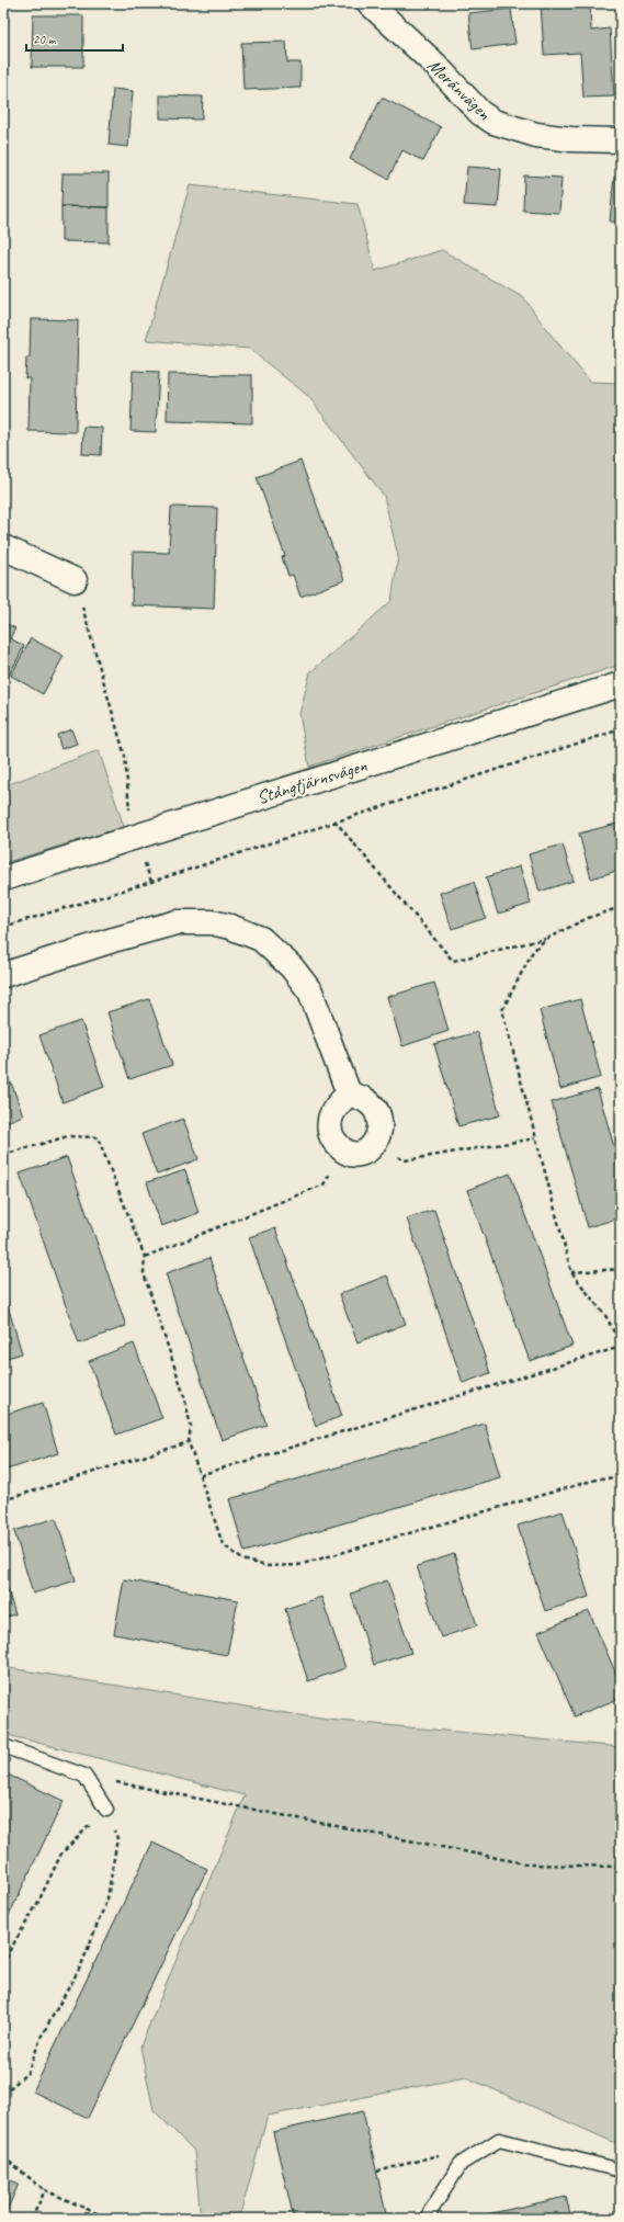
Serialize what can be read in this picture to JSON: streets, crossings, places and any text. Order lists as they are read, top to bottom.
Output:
{
  "streets": {
    "street": ["Moränvägen", "Stångtjärnsvägen"]
  },
  "scale_bar": "20 m"
}
